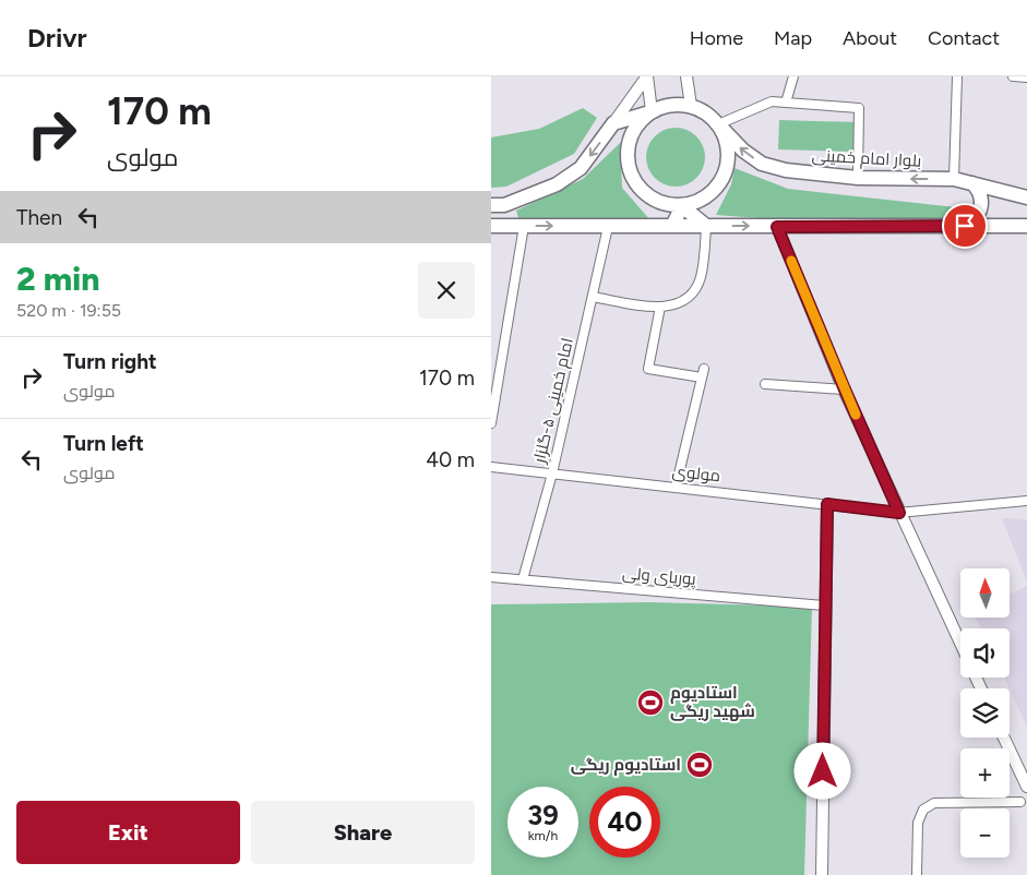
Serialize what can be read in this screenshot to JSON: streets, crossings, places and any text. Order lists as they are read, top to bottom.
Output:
{
  "streets": {
    "main road": ["بلوار امام خمینی"],
    "street": ["امام خمینی ۵-گلزار", "مولوی", "پوریای ولی"]
  },
  "crossings": [
    ["امام خمینی ۵-گلزار", "مولوی"],
    ["امام خمینی ۵-گلزار", "پوریای ولی"]
  ],
  "places": {
    "sports": ["استادیوم شهید ریگی", "استادیوم ریگی"]
  },
  "north": "top",
  "page": {
    "header": "Drivr",
    "nav": [
      "Home",
      "Map",
      "About",
      "Contact"
    ],
    "turn": ["170 m", "مولوی"],
    "then": "Then",
    "heading": ["2 min", "520 m · 19:55"],
    "list": [
      {
        "name": "Turn right",
        "note": "مولوی",
        "value": "170 m"
      },
      {
        "name": "Turn left",
        "note": "مولوی",
        "value": "40 m"
      }
    ],
    "map_buttons": ["+", "−"],
    "speed": "39 km/h",
    "limit": "40",
    "buttons": ["Exit", "Share"]
  }
}
